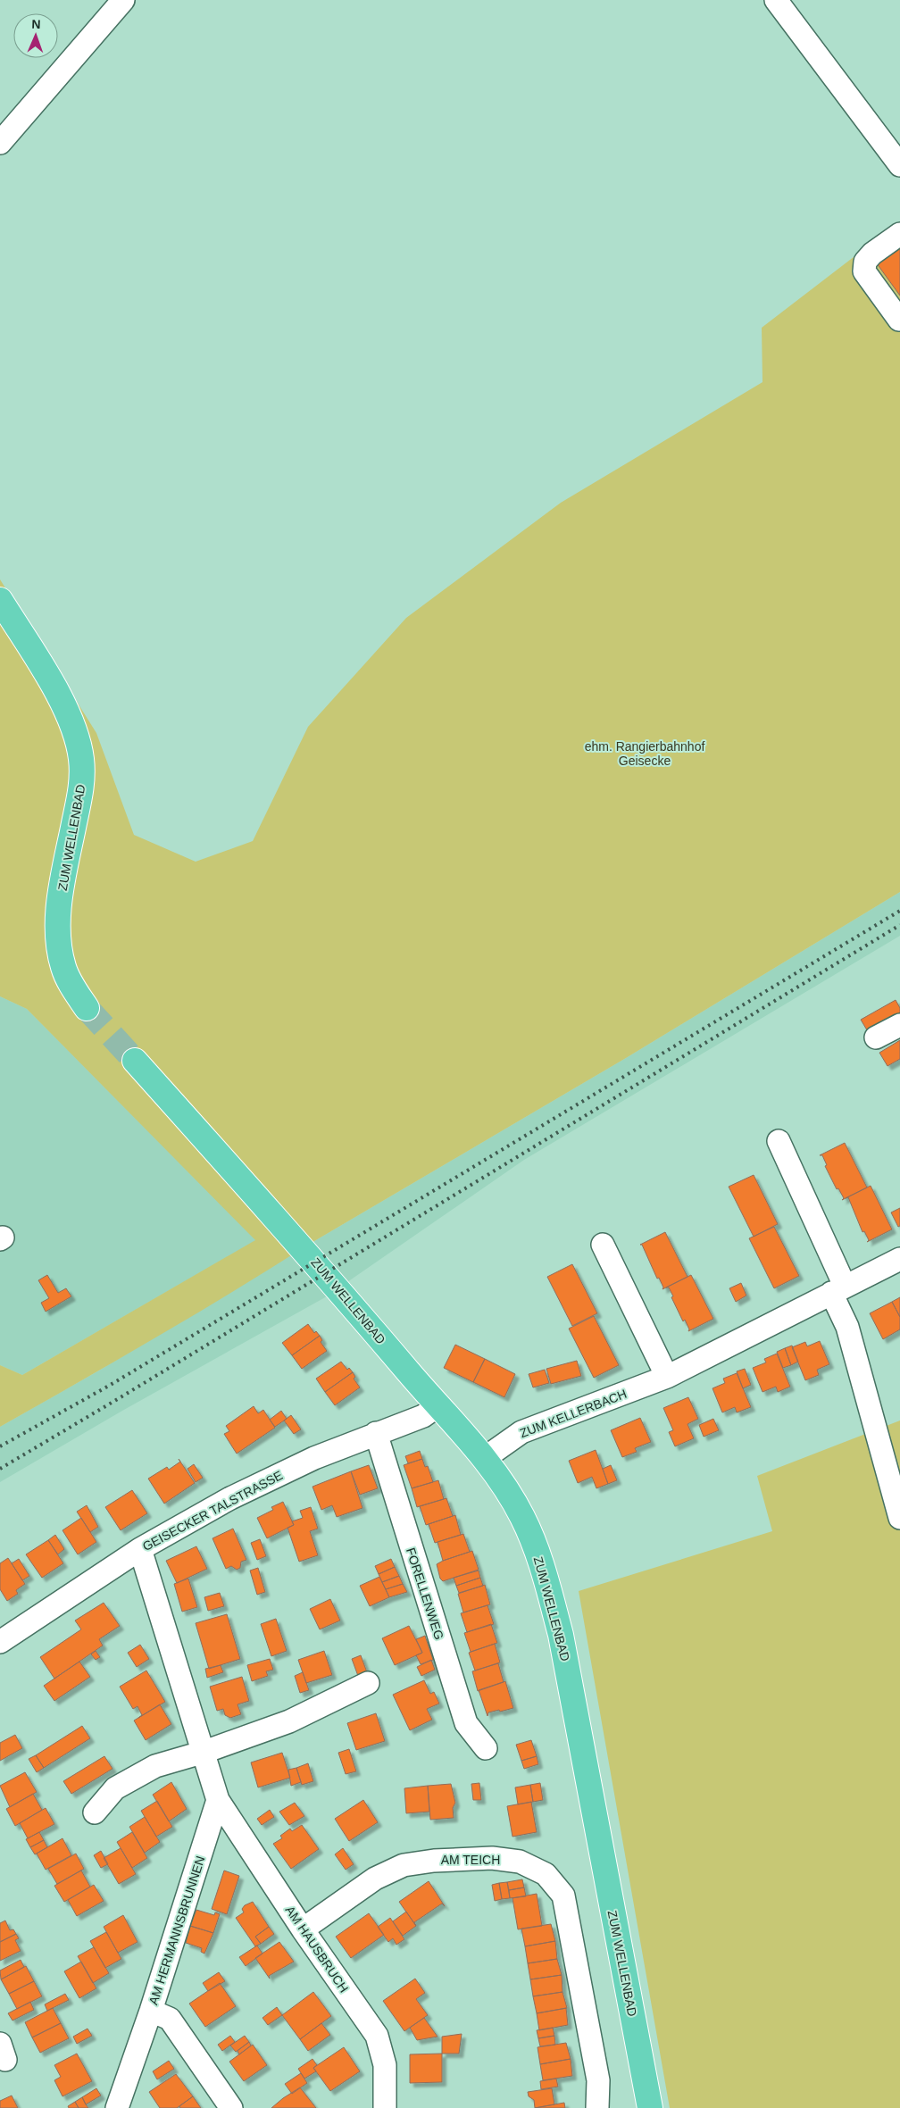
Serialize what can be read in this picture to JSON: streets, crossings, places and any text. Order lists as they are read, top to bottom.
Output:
{
  "streets": {
    "main road": ["ZUM WELLENBAD"],
    "street": [
      "ZUM KELLERBACH",
      "GEISECKER TALSTRASSE",
      "FORELLENWEG",
      "AM TEICH",
      "AM HERMANNSBRUNNEN",
      "AM HAUSBRUCH"
    ]
  },
  "crossings": [
    ["ZUM WELLENBAD", "ZUM KELLERBACH"],
    ["ZUM WELLENBAD", "GEISECKER TALSTRASSE"],
    ["GEISECKER TALSTRASSE", "FORELLENWEG"],
    ["AM TEICH", "AM HAUSBRUCH"],
    ["AM HERMANNSBRUNNEN", "AM HAUSBRUCH"]
  ],
  "parks": ["ehm. Rangierbahnhof Geisecke"],
  "north": "top"
}
